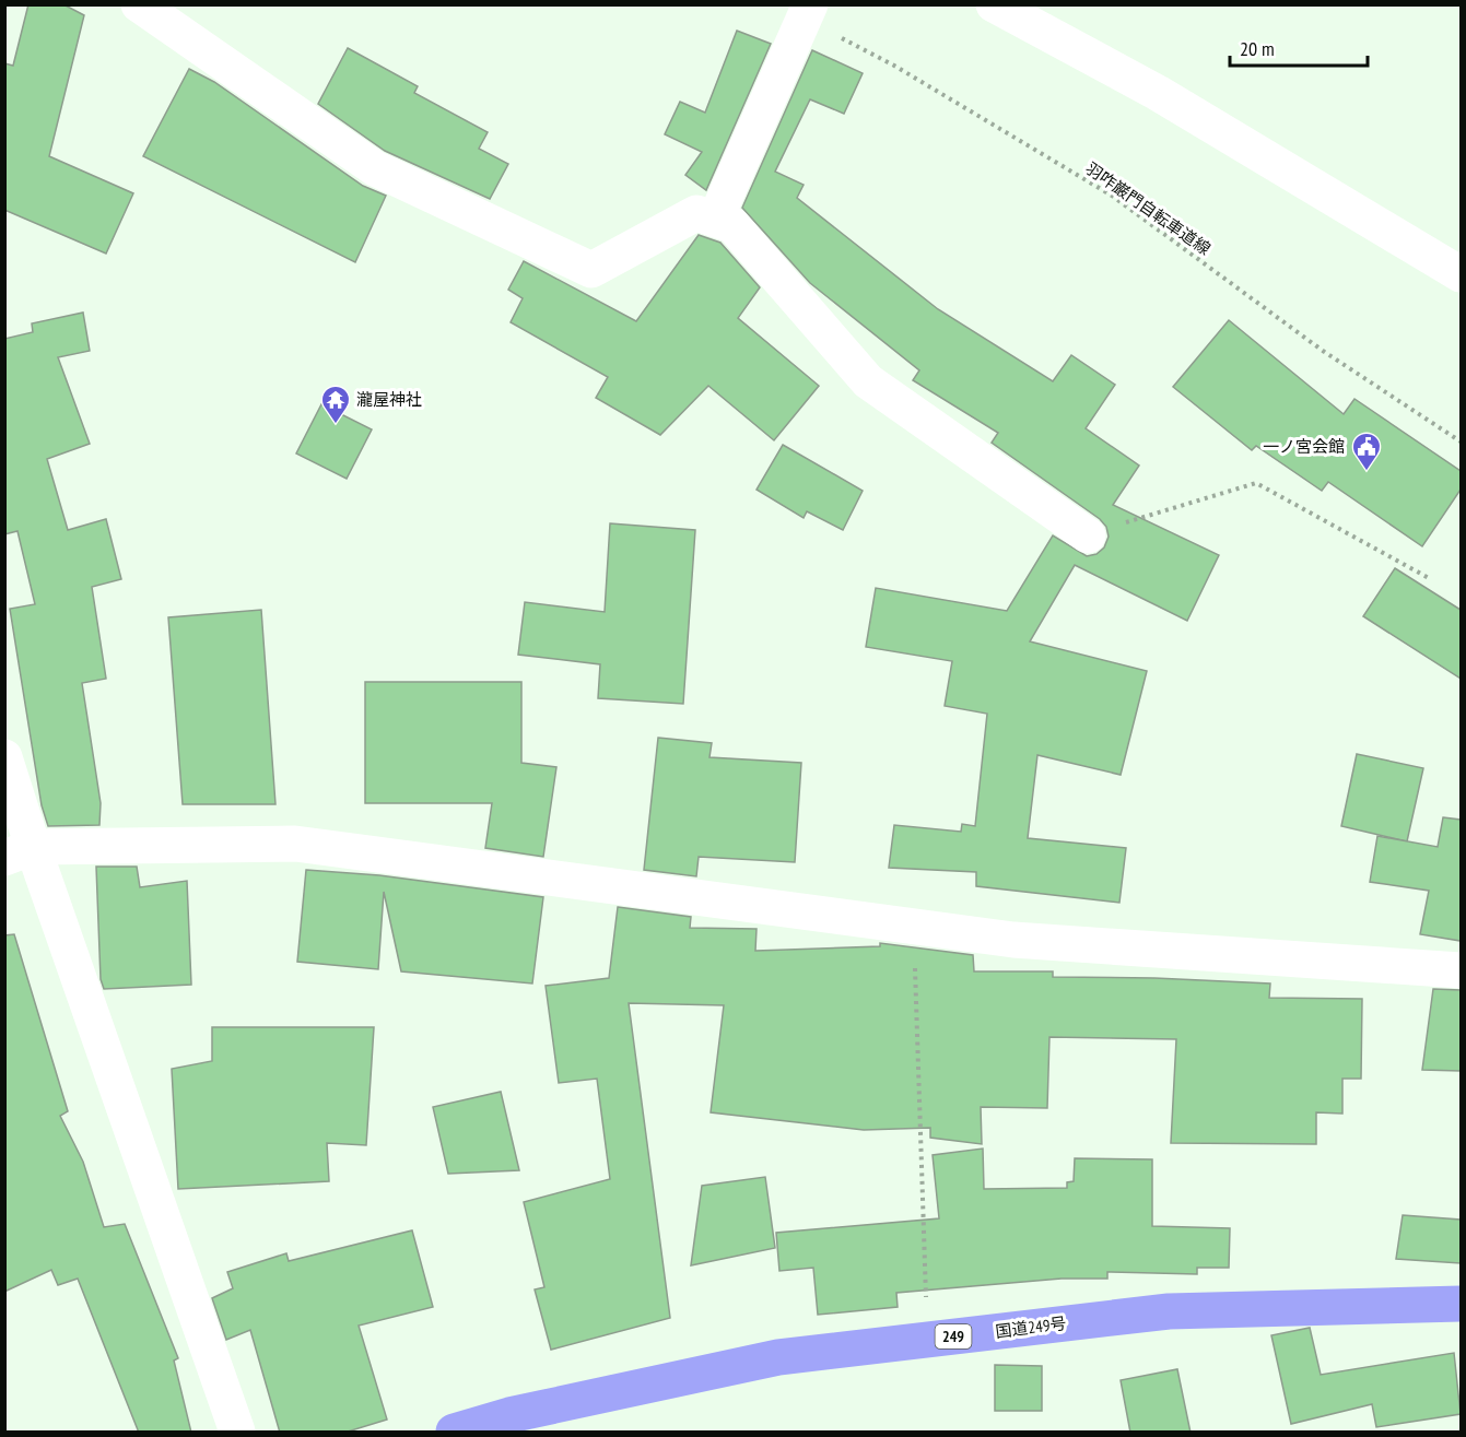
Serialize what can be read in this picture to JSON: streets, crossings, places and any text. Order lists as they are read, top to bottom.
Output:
{
  "streets": {
    "highway": ["国道249号", "249"],
    "path": ["羽咋巌門自転車道線"]
  },
  "places": {
    "temple": ["瀧屋神社"],
    "public building": ["一ノ宮会館"]
  },
  "scale_bar": "20 m"
}
